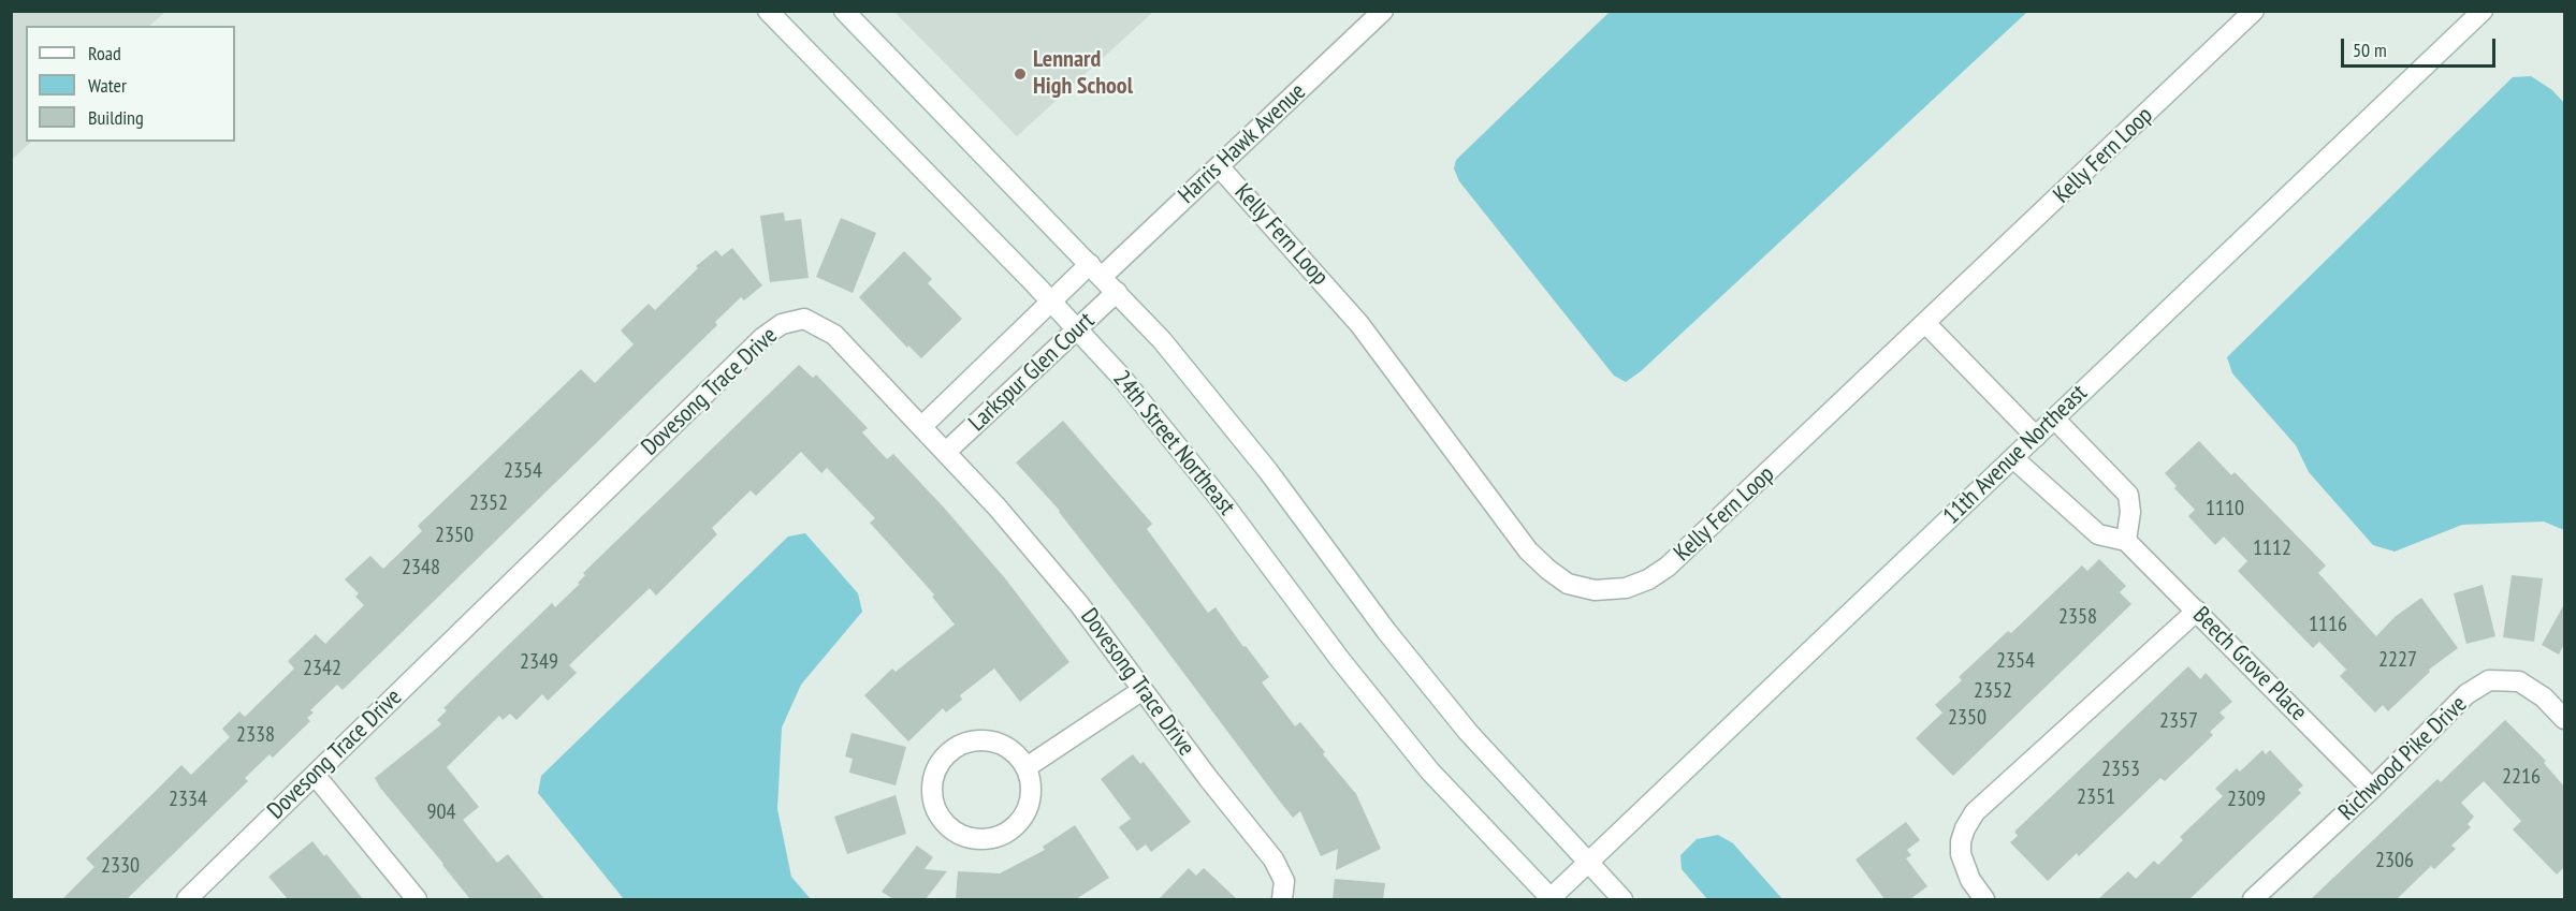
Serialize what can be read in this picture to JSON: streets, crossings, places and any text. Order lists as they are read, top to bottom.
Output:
{
  "streets": {
    "street": [
      "Harris Hawk Avenue",
      "Kelly Fern Loop",
      "Larkspur Glen Court",
      "Dovesong Trace Drive",
      "24th Street Northeast",
      "11th Avenue Northeast",
      "Beech Grove Place",
      "Richwood Pike Drive"
    ]
  },
  "crossings": [
    ["Harris Hawk Avenue", "Kelly Fern Loop"],
    ["Harris Hawk Avenue", "Larkspur Glen Court"],
    ["Larkspur Glen Court", "Dovesong Trace Drive"],
    ["Larkspur Glen Court", "24th Street Northeast"],
    ["24th Street Northeast", "11th Avenue Northeast"],
    ["11th Avenue Northeast", "Beech Grove Place"],
    ["Beech Grove Place", "Richwood Pike Drive"]
  ],
  "places": ["Lennard High School"],
  "house_numbers": [
    "2354",
    "2352",
    "1110",
    "2350",
    "1112",
    "2348",
    "2358",
    "1116",
    "2227",
    "2354",
    "2349",
    "2342",
    "2352",
    "2350",
    "2357",
    "2338",
    "2353",
    "2216",
    "2351",
    "2334",
    "2309",
    "904",
    "2306",
    "2330"
  ],
  "legend": ["Road", "Water", "Building"],
  "scale_bar": "50 m"
}
